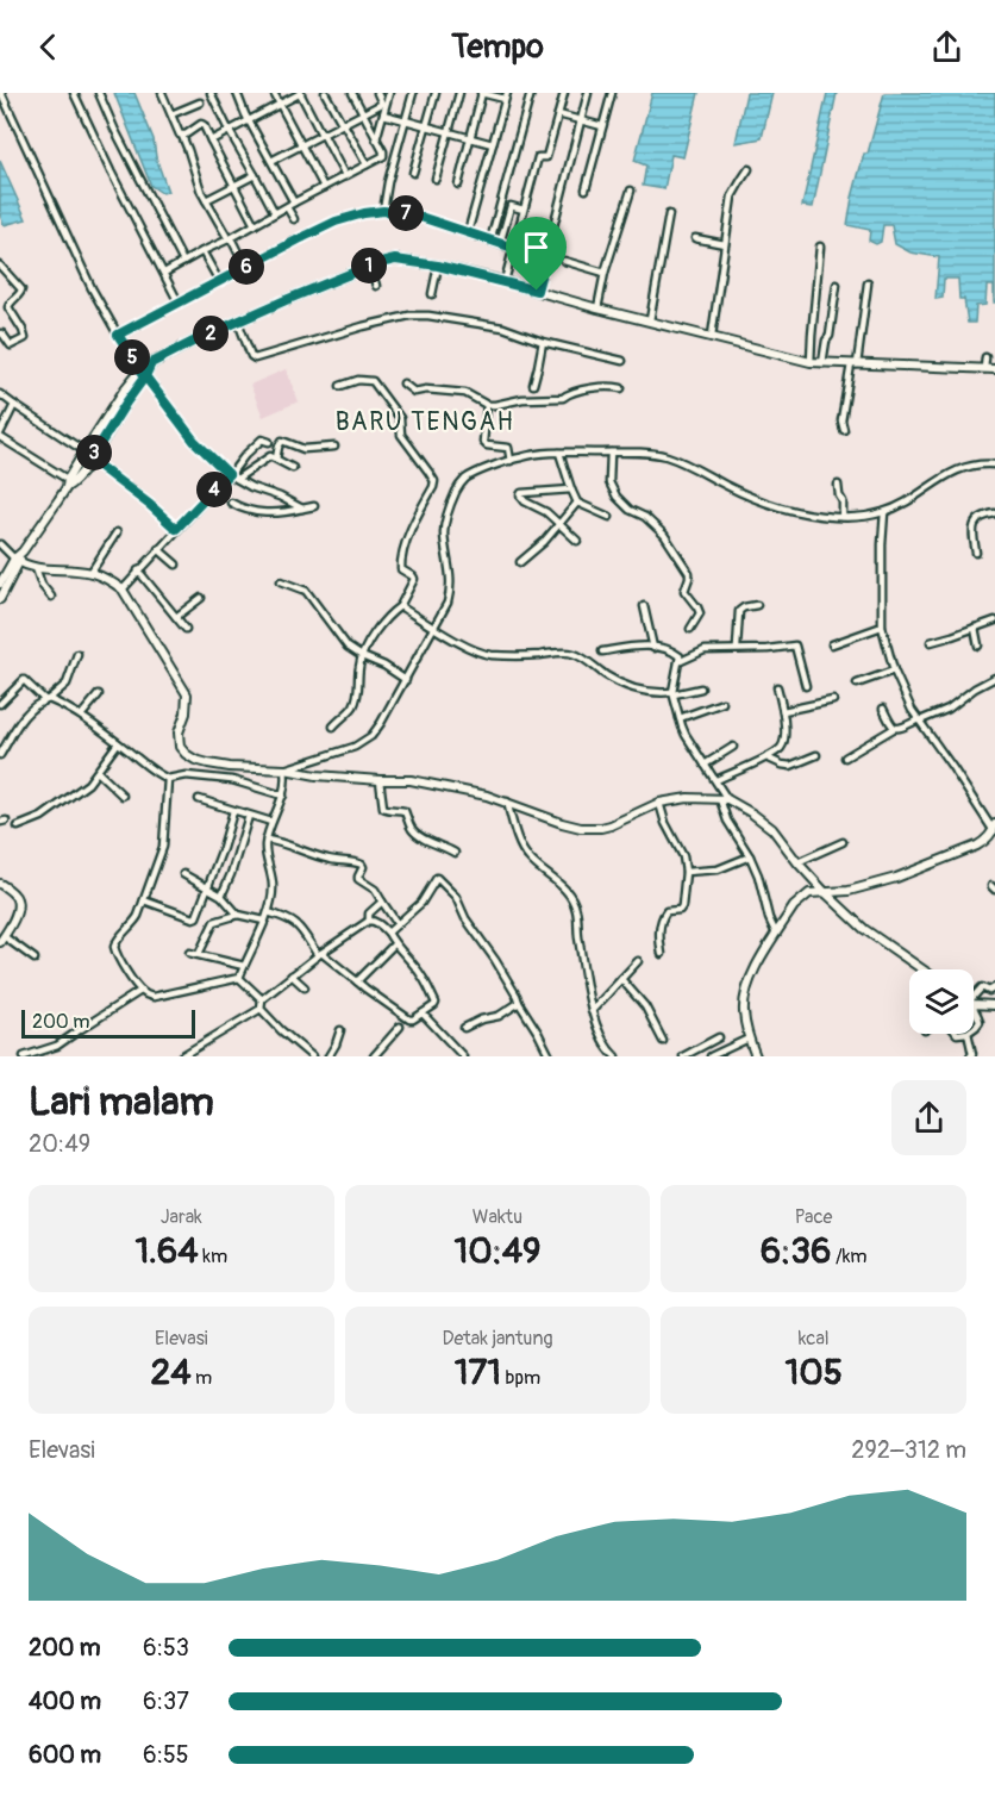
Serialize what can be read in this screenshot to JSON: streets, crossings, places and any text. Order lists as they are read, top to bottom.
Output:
{
  "districts": ["BARU TENGAH"],
  "scale_bar": "200 m",
  "page": {
    "header": "Tempo",
    "pins": [
      "7",
      "1",
      "6",
      "2",
      "5",
      "3",
      "4"
    ],
    "scale": "200 m",
    "heading": ["Lari malam", "20:49"],
    "stats": [
      ["Jarak", "1.64 km"],
      ["Waktu", "10:49"],
      ["Pace", "6:36 /km"],
      ["Elevasi", "24 m"],
      ["Detak jantung", "171 bpm"],
      ["kcal", "105"]
    ],
    "chart": ["Elevasi", "292–312 m"],
    "list": [
      {
        "name": "200 m",
        "note": "6:53"
      },
      {
        "name": "400 m",
        "note": "6:37"
      },
      {
        "name": "600 m",
        "note": "6:55"
      }
    ]
  }
}
